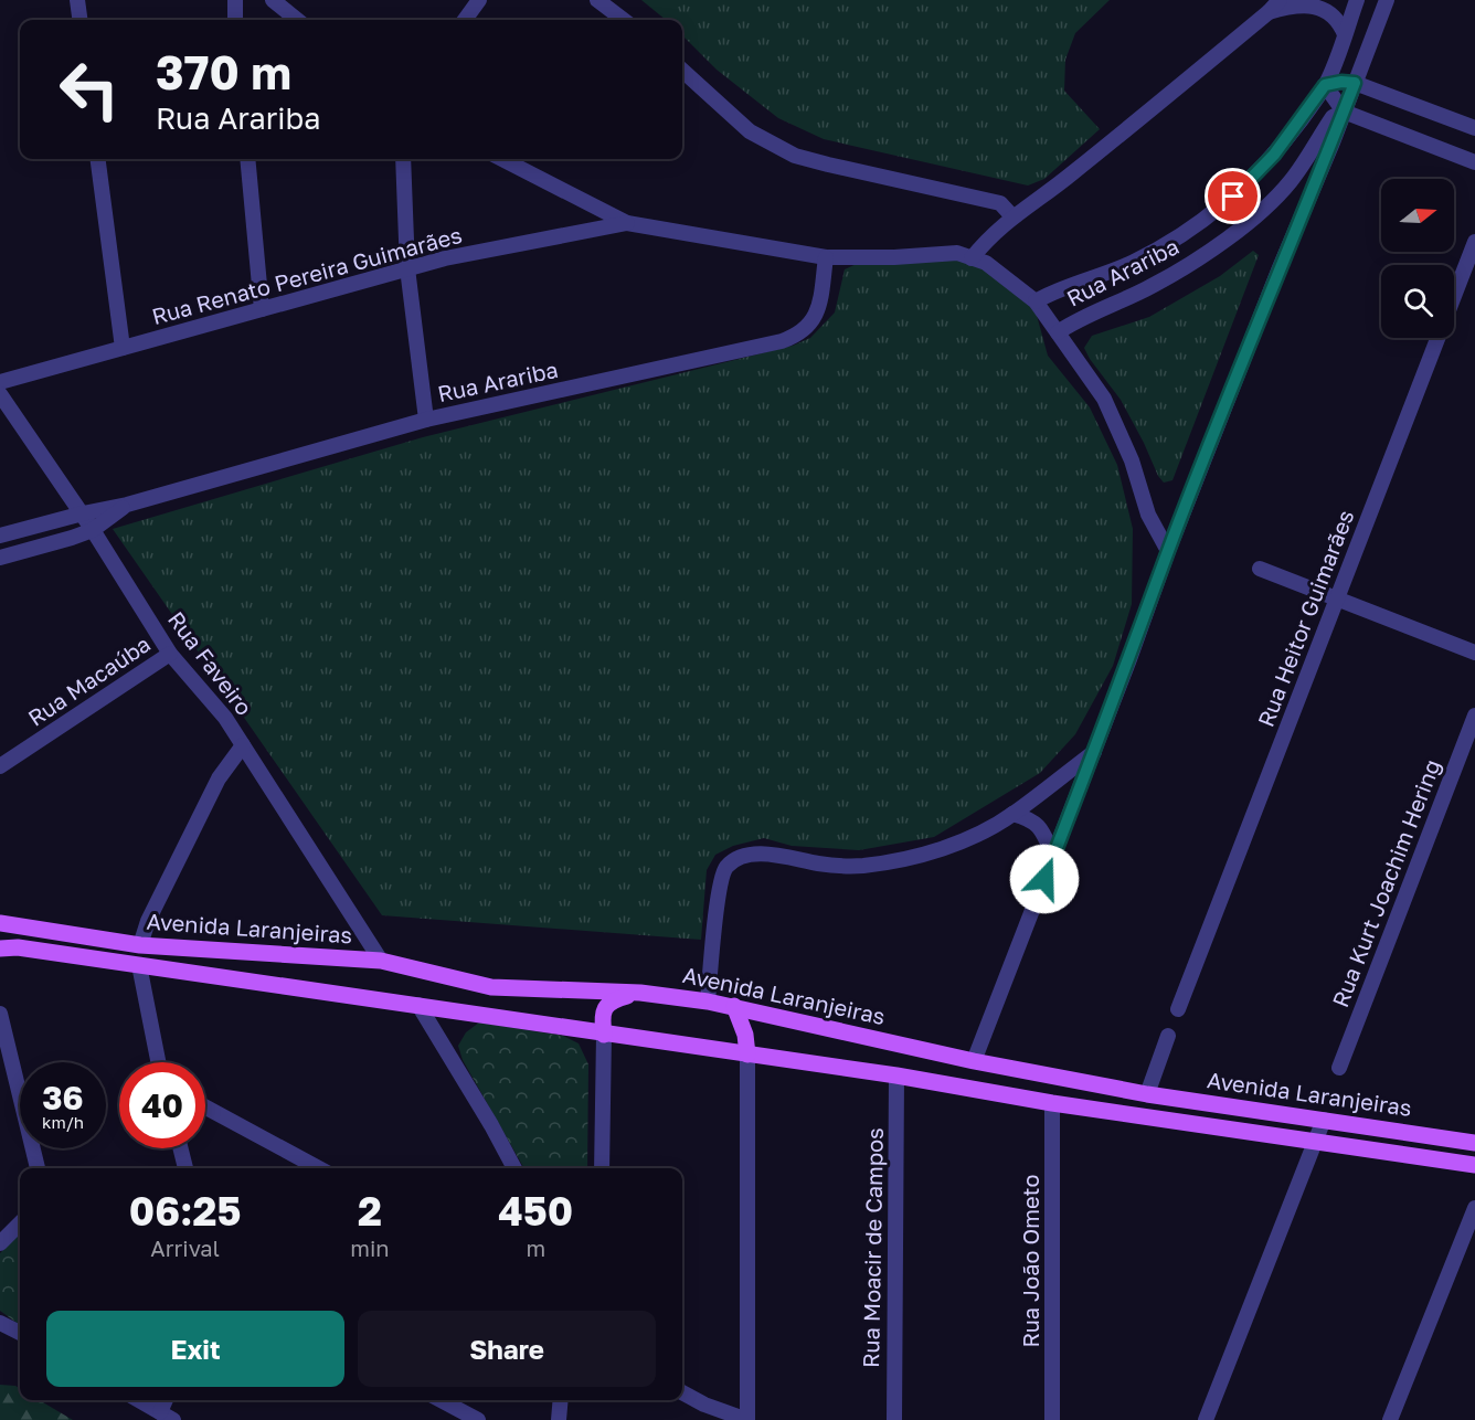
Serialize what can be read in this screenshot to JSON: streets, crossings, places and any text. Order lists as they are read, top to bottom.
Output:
{
  "streets": {
    "main road": ["Avenida Laranjeiras"],
    "street": [
      "Rua Arariba",
      "Rua Renato Pereira Guimarães",
      "Rua Heitor Guimarães",
      "Rua Faveiro",
      "Rua Macaúba",
      "Rua Kurt Joachim Hering",
      "Rua Moacir de Campos",
      "Rua João Ometo"
    ]
  },
  "crossings": [
    ["Rua Arariba", "Rua Faveiro"],
    ["Rua Faveiro", "Rua Macaúba"],
    ["Rua Faveiro", "Avenida Laranjeiras"],
    ["Avenida Laranjeiras", "Rua Moacir de Campos"],
    ["Avenida Laranjeiras", "Rua João Ometo"]
  ],
  "north": "right",
  "page": {
    "turn": ["370 m", "Rua Arariba"],
    "speed": "36 km/h",
    "limit": "40",
    "eta": [
      "06:25",
      "Arrival",
      "2",
      "min",
      "450",
      "m"
    ],
    "buttons": ["Exit", "Share"]
  }
}
